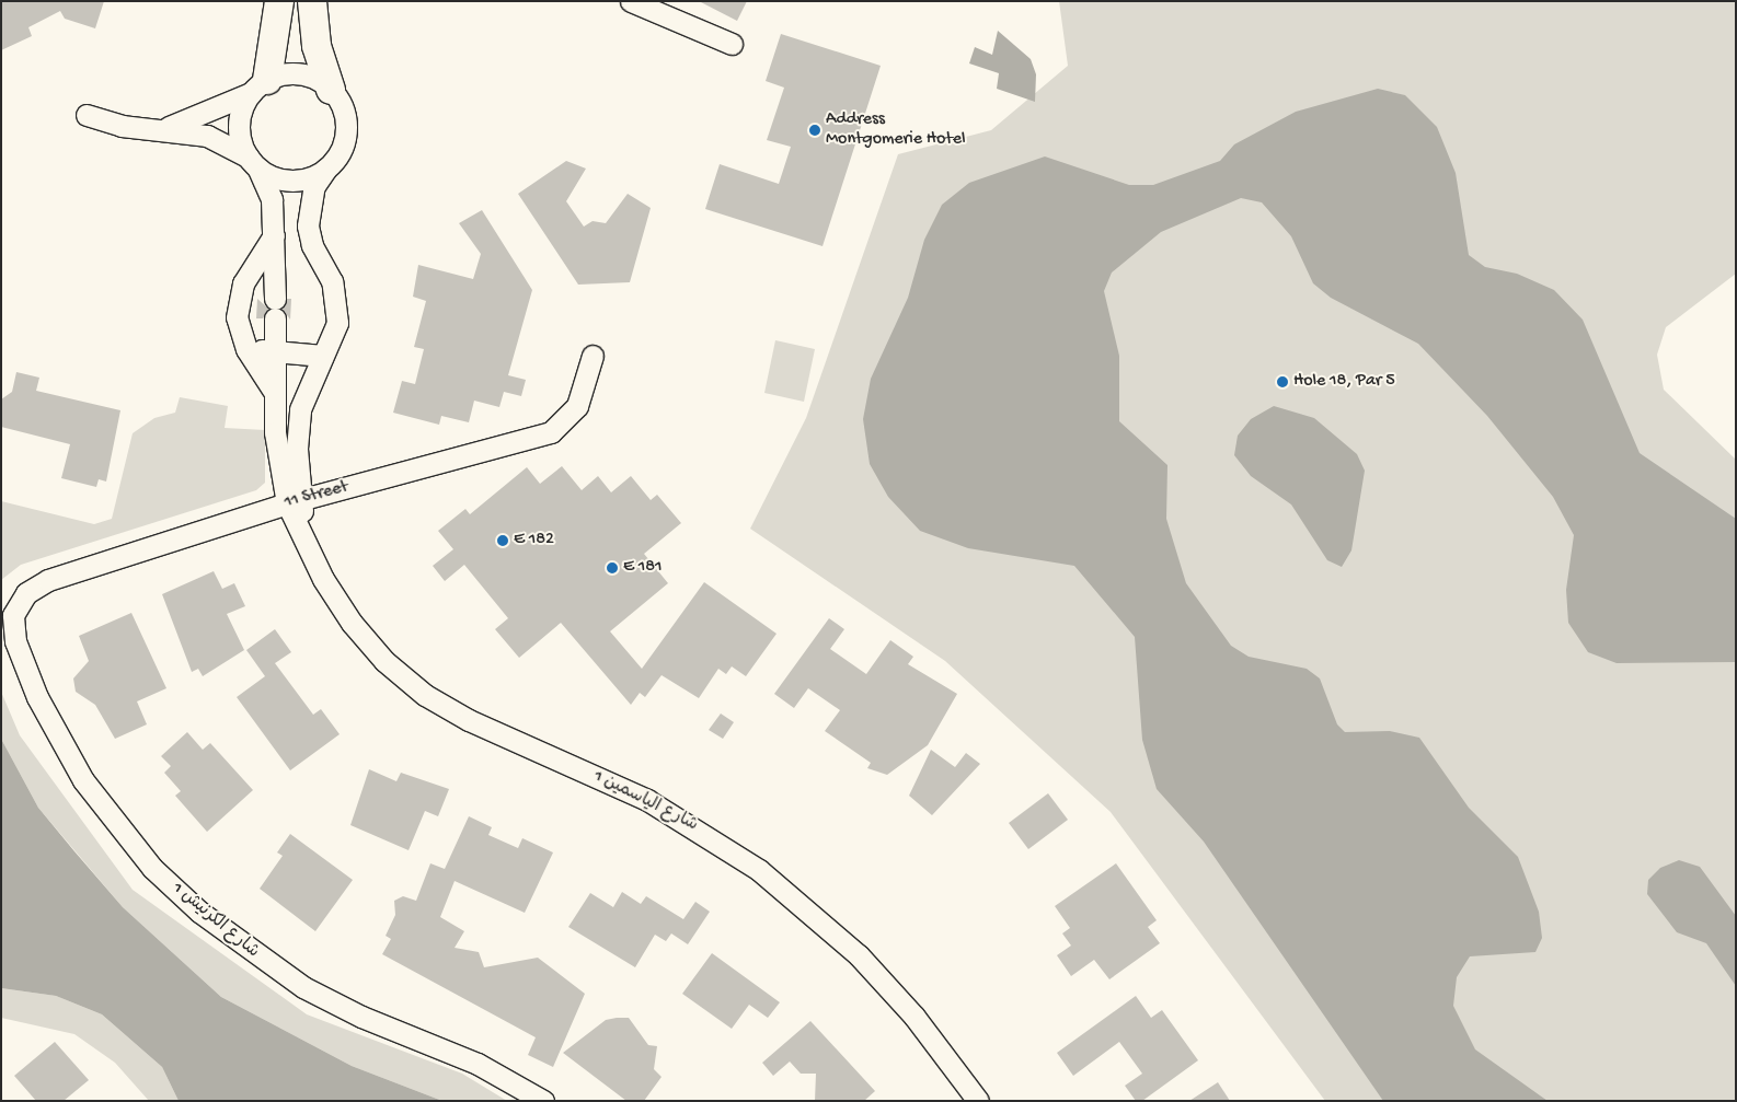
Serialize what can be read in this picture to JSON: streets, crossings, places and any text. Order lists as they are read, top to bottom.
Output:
{
  "streets": {
    "street": ["11 Street", "شارع الياسمين 1", "شارع الكرنيش 1"]
  },
  "crossings": [
    ["11 Street", "شارع الياسمين 1"],
    ["11 Street", "شارع الكرنيش 1"]
  ],
  "places": [
    "Address Montgomerie Hotel",
    "Hole 18, Par 5",
    "E 182",
    "E 181"
  ]
}
